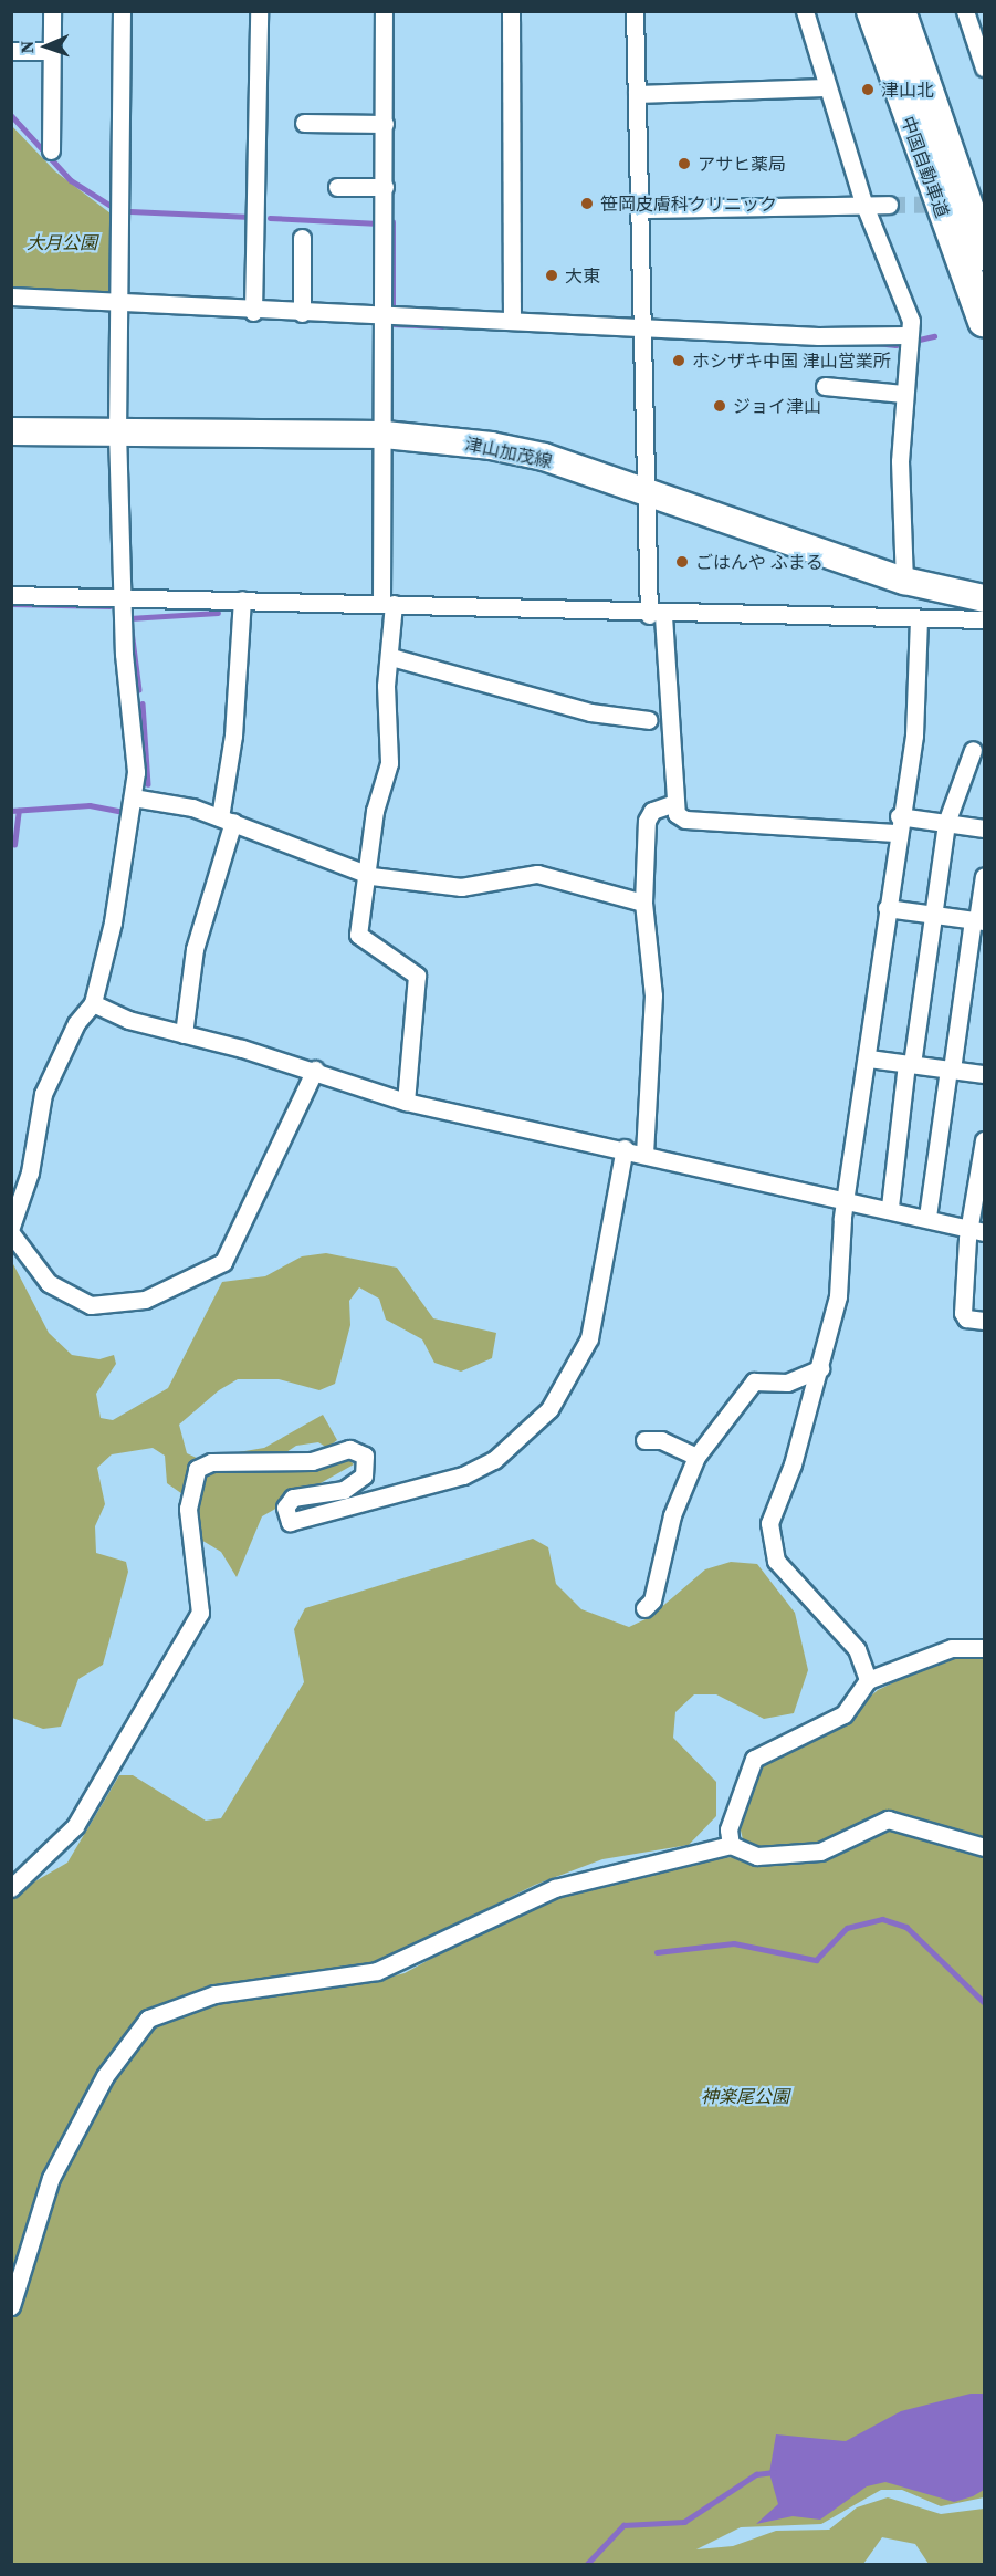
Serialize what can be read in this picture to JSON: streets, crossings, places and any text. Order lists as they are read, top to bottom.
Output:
{
  "streets": {
    "highway": ["中国自動車道"],
    "main road": ["津山加茂線"]
  },
  "parks": ["大月公園", "神楽尾公園"],
  "places": [
    "津山北",
    "アサヒ薬局",
    "笹岡皮膚科クリニック",
    "大東",
    "ホシザキ中国 津山営業所",
    "ジョイ津山",
    "ごはんや ふまる"
  ],
  "north": "left"
}
